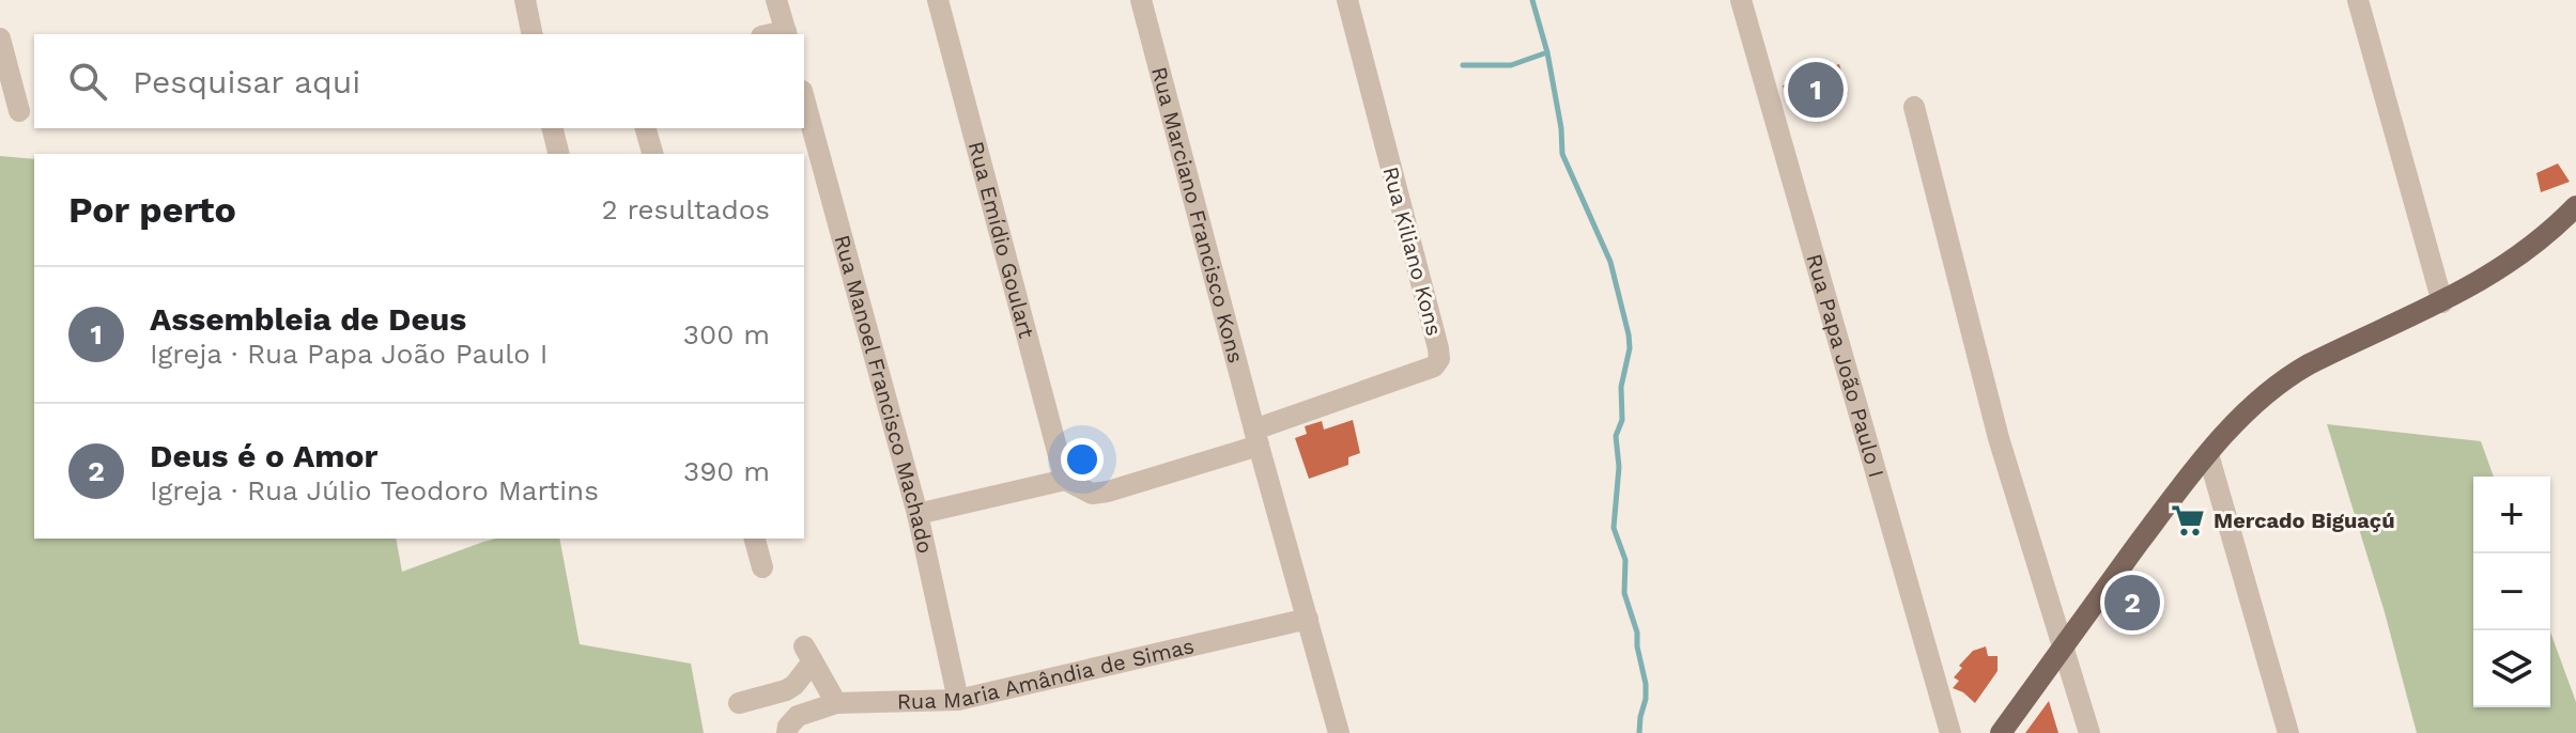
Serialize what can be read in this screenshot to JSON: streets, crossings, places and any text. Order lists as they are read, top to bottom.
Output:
{
  "streets": {
    "street": [
      "Rua Marciano Francisco Kons",
      "Rua Emídio Goulart",
      "Rua Kiliano Kons",
      "Rua Papa João Paulo I",
      "Rua Manoel Francisco Machado",
      "Rua Maria Amândia de Simas"
    ]
  },
  "crossings": [
    ["Rua Marciano Francisco Kons", "Rua Kiliano Kons"],
    ["Rua Marciano Francisco Kons", "Rua Maria Amândia de Simas"],
    ["Rua Manoel Francisco Machado", "Rua Maria Amândia de Simas"]
  ],
  "places": {
    "supermarket": ["Mercado Biguaçú"]
  },
  "page": {
    "search": "Pesquisar aqui",
    "pins": ["1", "2"],
    "heading": ["Por perto", "2 resultados"],
    "list": [
      {
        "mark": "1",
        "name": "Assembleia de Deus",
        "note": "Igreja · Rua Papa João Paulo I",
        "value": "300 m"
      },
      {
        "mark": "2",
        "name": "Deus é o Amor",
        "note": "Igreja · Rua Júlio Teodoro Martins",
        "value": "390 m"
      }
    ],
    "map_buttons": ["+", "−"]
  }
}
